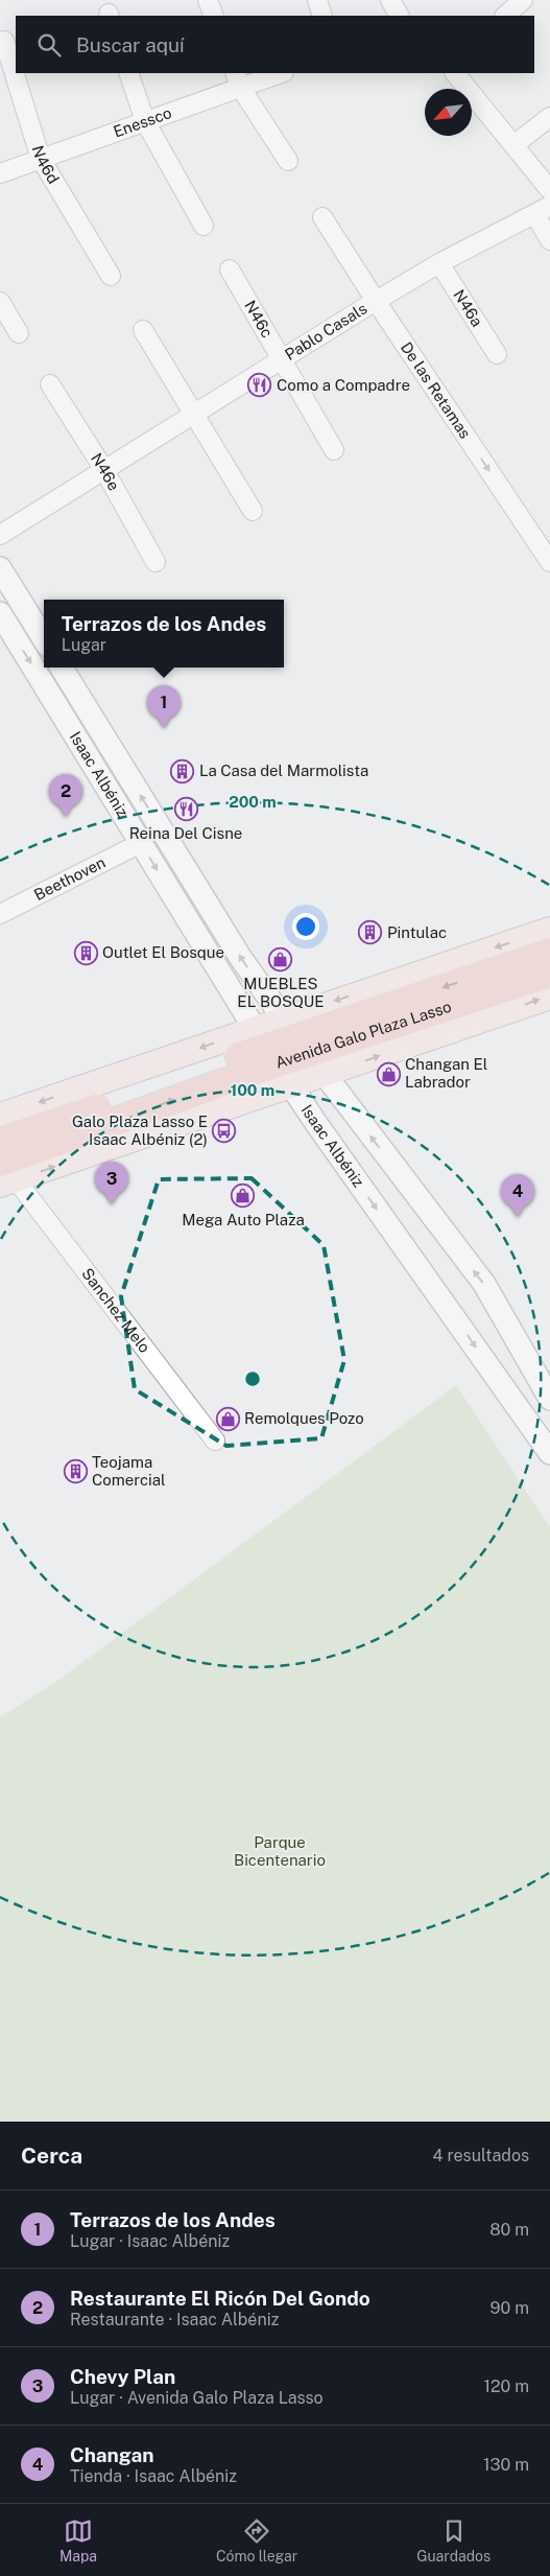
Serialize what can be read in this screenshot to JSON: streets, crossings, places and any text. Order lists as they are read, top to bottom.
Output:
{
  "streets": {
    "main road": ["Avenida Galo Plaza Lasso"],
    "street": [
      "Enessco",
      "N46d",
      "N46a",
      "N46c",
      "Pablo Casals",
      "De las Retamas",
      "N46e",
      "Isaac Albéniz",
      "Beethoven",
      "Sanchez Melo"
    ]
  },
  "crossings": [
    ["Enessco", "N46d"],
    ["N46a", "Pablo Casals"],
    ["N46c", "Pablo Casals"],
    ["Pablo Casals", "De las Retamas"],
    ["Pablo Casals", "N46e"],
    ["Isaac Albéniz", "Beethoven"],
    ["Isaac Albéniz", "Avenida Galo Plaza Lasso"],
    ["Avenida Galo Plaza Lasso", "Sanchez Melo"]
  ],
  "one_way": ["De las Retamas"],
  "parks": ["Parque Bicentenario"],
  "places": {
    "restaurant": ["Como a Compadre", "Reina Del Cisne"],
    "building": [
      "La Casa del Marmolista",
      "Pintulac",
      "Outlet El Bosque",
      "Teojama Comercial"
    ],
    "shop": [
      "MUEBLES EL BOSQUE",
      "Changan El Labrador",
      "Mega Auto Plaza",
      "Remolques Pozo"
    ],
    "bus stop": ["Galo Plaza Lasso E Isaac Albéniz (2)"]
  },
  "north": "bottom left",
  "page": {
    "search": "Buscar aquí",
    "popup": ["Terrazos de los Andes", "Lugar"],
    "pins": [
      "1",
      "2",
      "3",
      "4"
    ],
    "heading": ["Cerca", "4 resultados"],
    "list": [
      {
        "mark": "1",
        "name": "Terrazos de los Andes",
        "note": "Lugar · Isaac Albéniz",
        "value": "80 m"
      },
      {
        "mark": "2",
        "name": "Restaurante El Ricón Del Gondo",
        "note": "Restaurante · Isaac Albéniz",
        "value": "90 m"
      },
      {
        "mark": "3",
        "name": "Chevy Plan",
        "note": "Lugar · Avenida Galo Plaza Lasso",
        "value": "120 m"
      },
      {
        "mark": "4",
        "name": "Changan",
        "note": "Tienda · Isaac Albéniz",
        "value": "130 m"
      }
    ],
    "nav": ["Mapa", "Cómo llegar", "Guardados"]
  },
  "rings": ["200 m", "100 m"]
}
